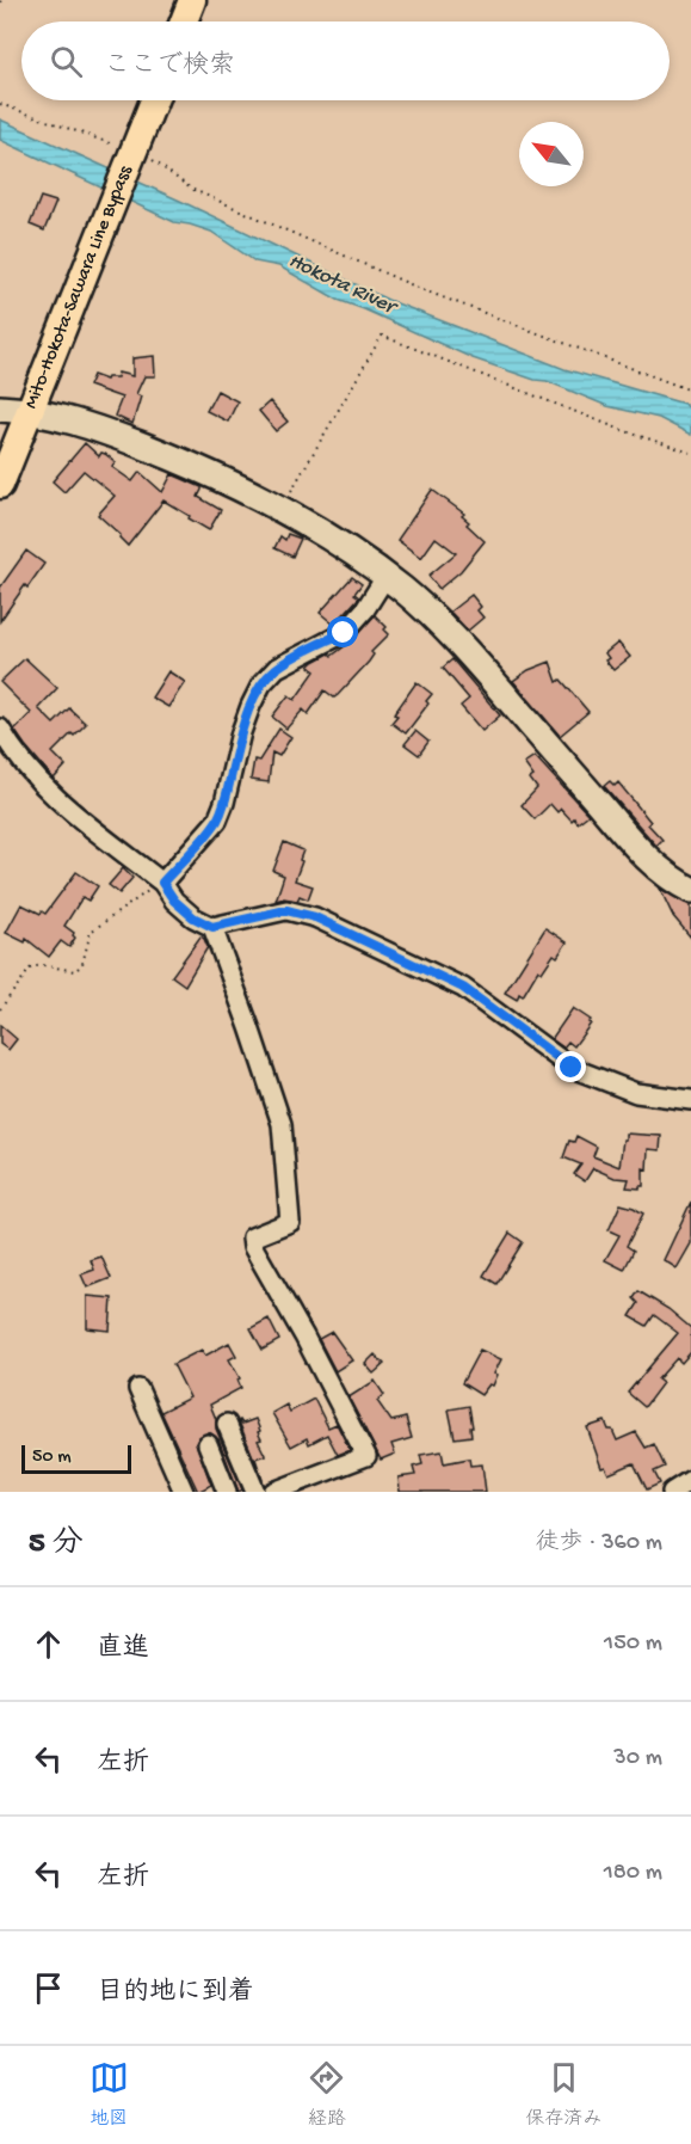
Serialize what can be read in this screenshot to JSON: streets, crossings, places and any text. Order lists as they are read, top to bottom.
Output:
{
  "streets": {
    "main road": ["Mito-Hokota-Sawara Line Bypass"]
  },
  "water": ["Hokota River"],
  "scale_bar": "50 m",
  "north": "top left",
  "page": {
    "search": "ここで検索",
    "scale": "50 m",
    "heading": ["5 分", "徒歩 · 360 m"],
    "list": [
      ["直進", "150 m"],
      ["左折", "30 m"],
      ["左折", "180 m"],
      "目的地に到着"
    ],
    "nav": ["地図", "経路", "保存済み"]
  }
}
